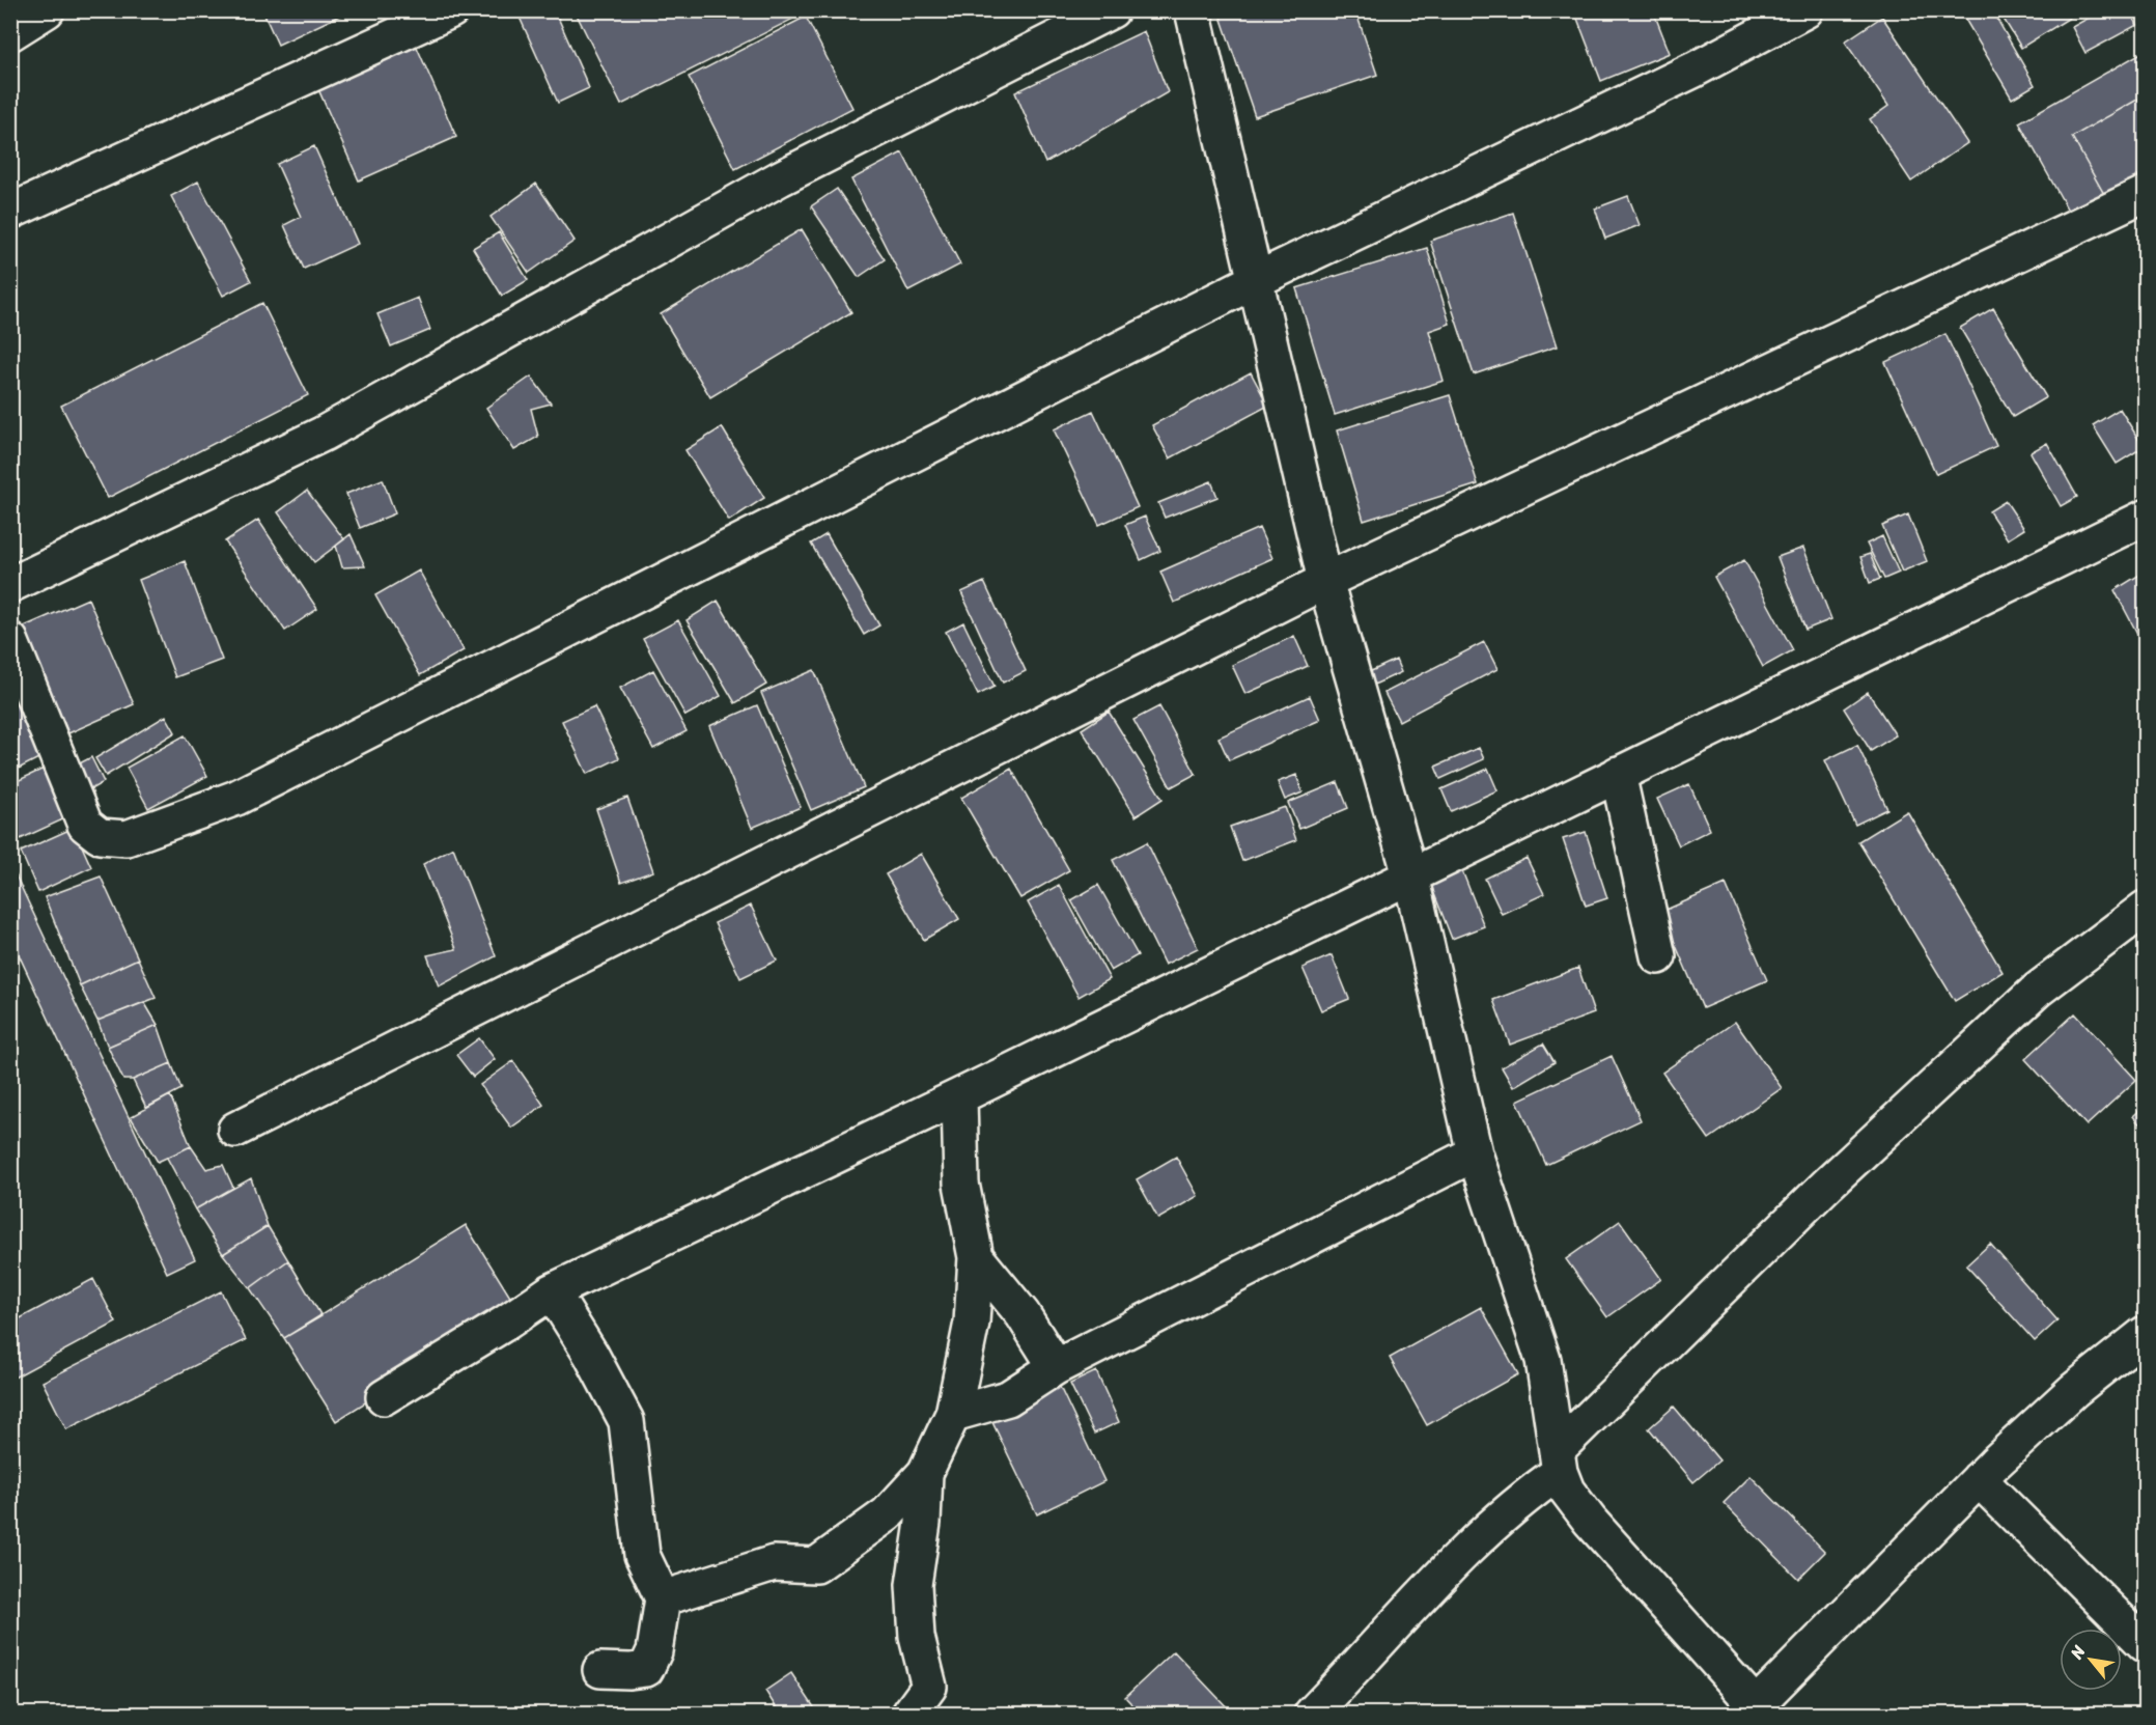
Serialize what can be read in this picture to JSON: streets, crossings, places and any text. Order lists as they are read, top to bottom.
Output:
{
  "north": "top left"
}
